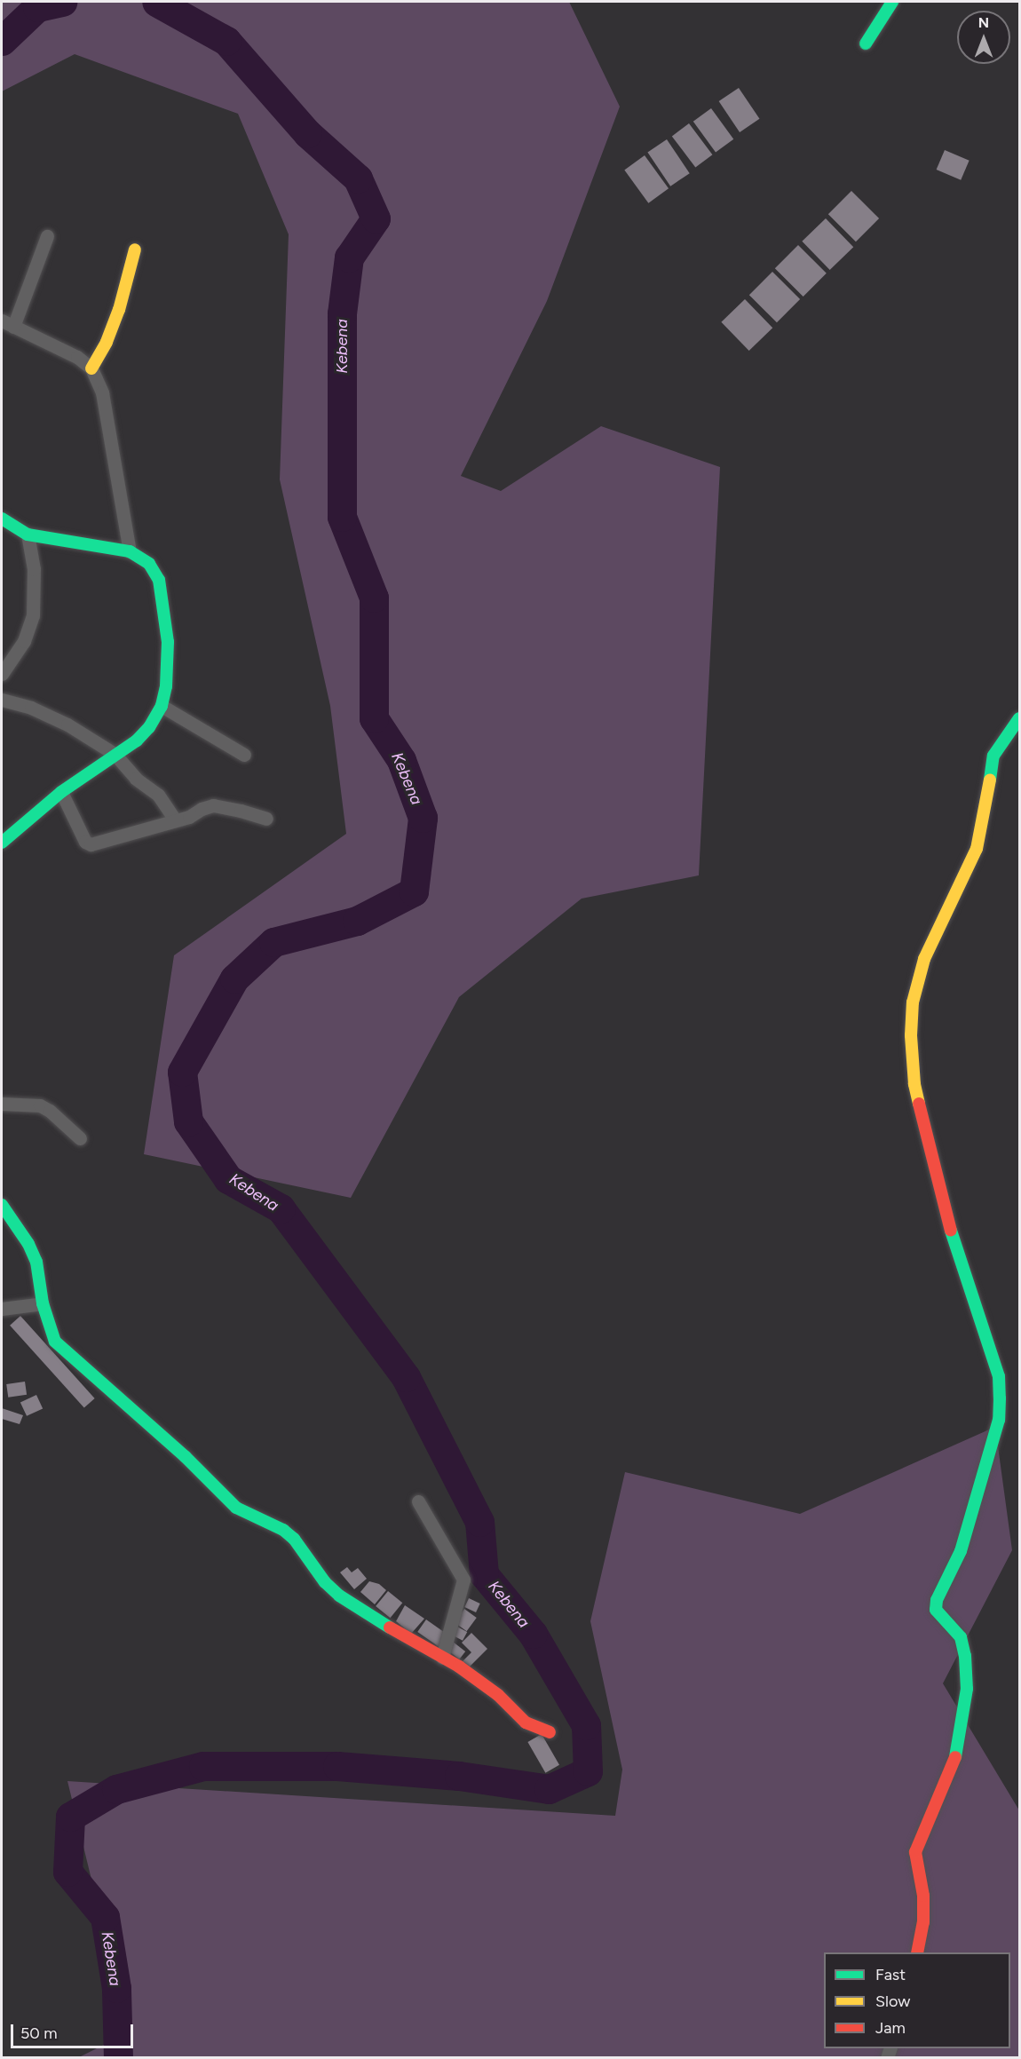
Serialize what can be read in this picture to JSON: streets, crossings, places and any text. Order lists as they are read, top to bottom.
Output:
{
  "water": ["Kebena"],
  "legend": ["Fast", "Slow", "Jam"],
  "scale_bar": "50 m",
  "north": "top"
}
